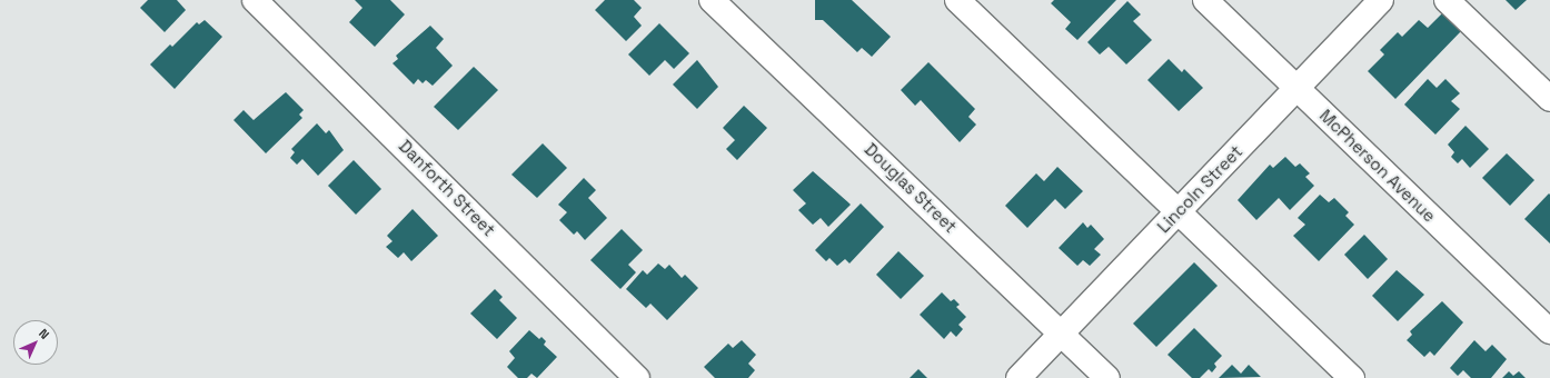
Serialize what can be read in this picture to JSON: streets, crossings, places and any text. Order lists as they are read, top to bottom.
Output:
{
  "streets": {
    "street": [
      "McPherson Avenue",
      "Danforth Street",
      "Douglas Street",
      "Lincoln Street"
    ]
  },
  "crossings": [
    ["McPherson Avenue", "Lincoln Street"],
    ["Douglas Street", "Lincoln Street"]
  ],
  "north": "top right"
}
